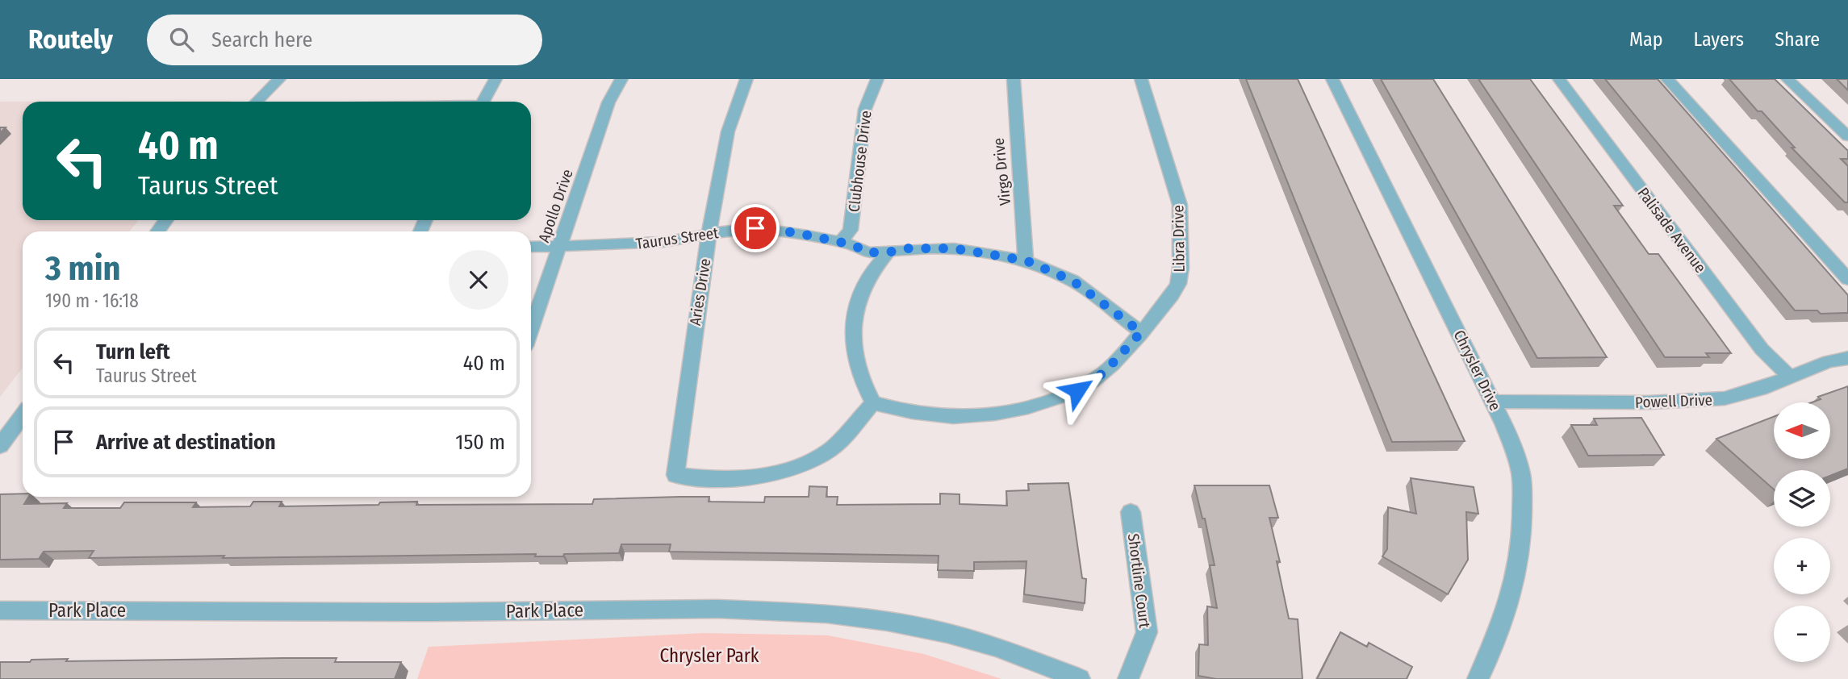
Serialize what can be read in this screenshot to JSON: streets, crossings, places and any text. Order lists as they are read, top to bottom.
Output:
{
  "streets": {
    "street": [
      "Clubhouse Drive",
      "Virgo Drive",
      "Apollo Drive",
      "Palisade Avenue",
      "Taurus Street",
      "Libra Drive",
      "Aries Drive",
      "Chrysler Drive",
      "Powell Drive",
      "Shortline Court",
      "Park Place"
    ]
  },
  "crossings": [
    ["Clubhouse Drive", "Taurus Street"],
    ["Virgo Drive", "Taurus Street"],
    ["Apollo Drive", "Taurus Street"],
    ["Palisade Avenue", "Powell Drive"],
    ["Taurus Street", "Libra Drive"],
    ["Taurus Street", "Aries Drive"],
    ["Libra Drive", "Aries Drive"],
    ["Chrysler Drive", "Powell Drive"]
  ],
  "parks": ["Chrysler Park"],
  "north": "left",
  "page": {
    "header": "Routely",
    "search": "Search here",
    "nav": ["Map", "Layers", "Share"],
    "turn": ["40 m", "Taurus Street"],
    "heading": ["3 min", "190 m · 16:18"],
    "list": [
      {
        "name": "Turn left",
        "note": "Taurus Street",
        "value": "40 m"
      },
      {
        "name": "Arrive at destination",
        "value": "150 m"
      }
    ],
    "map_buttons": ["+", "−"]
  }
}
